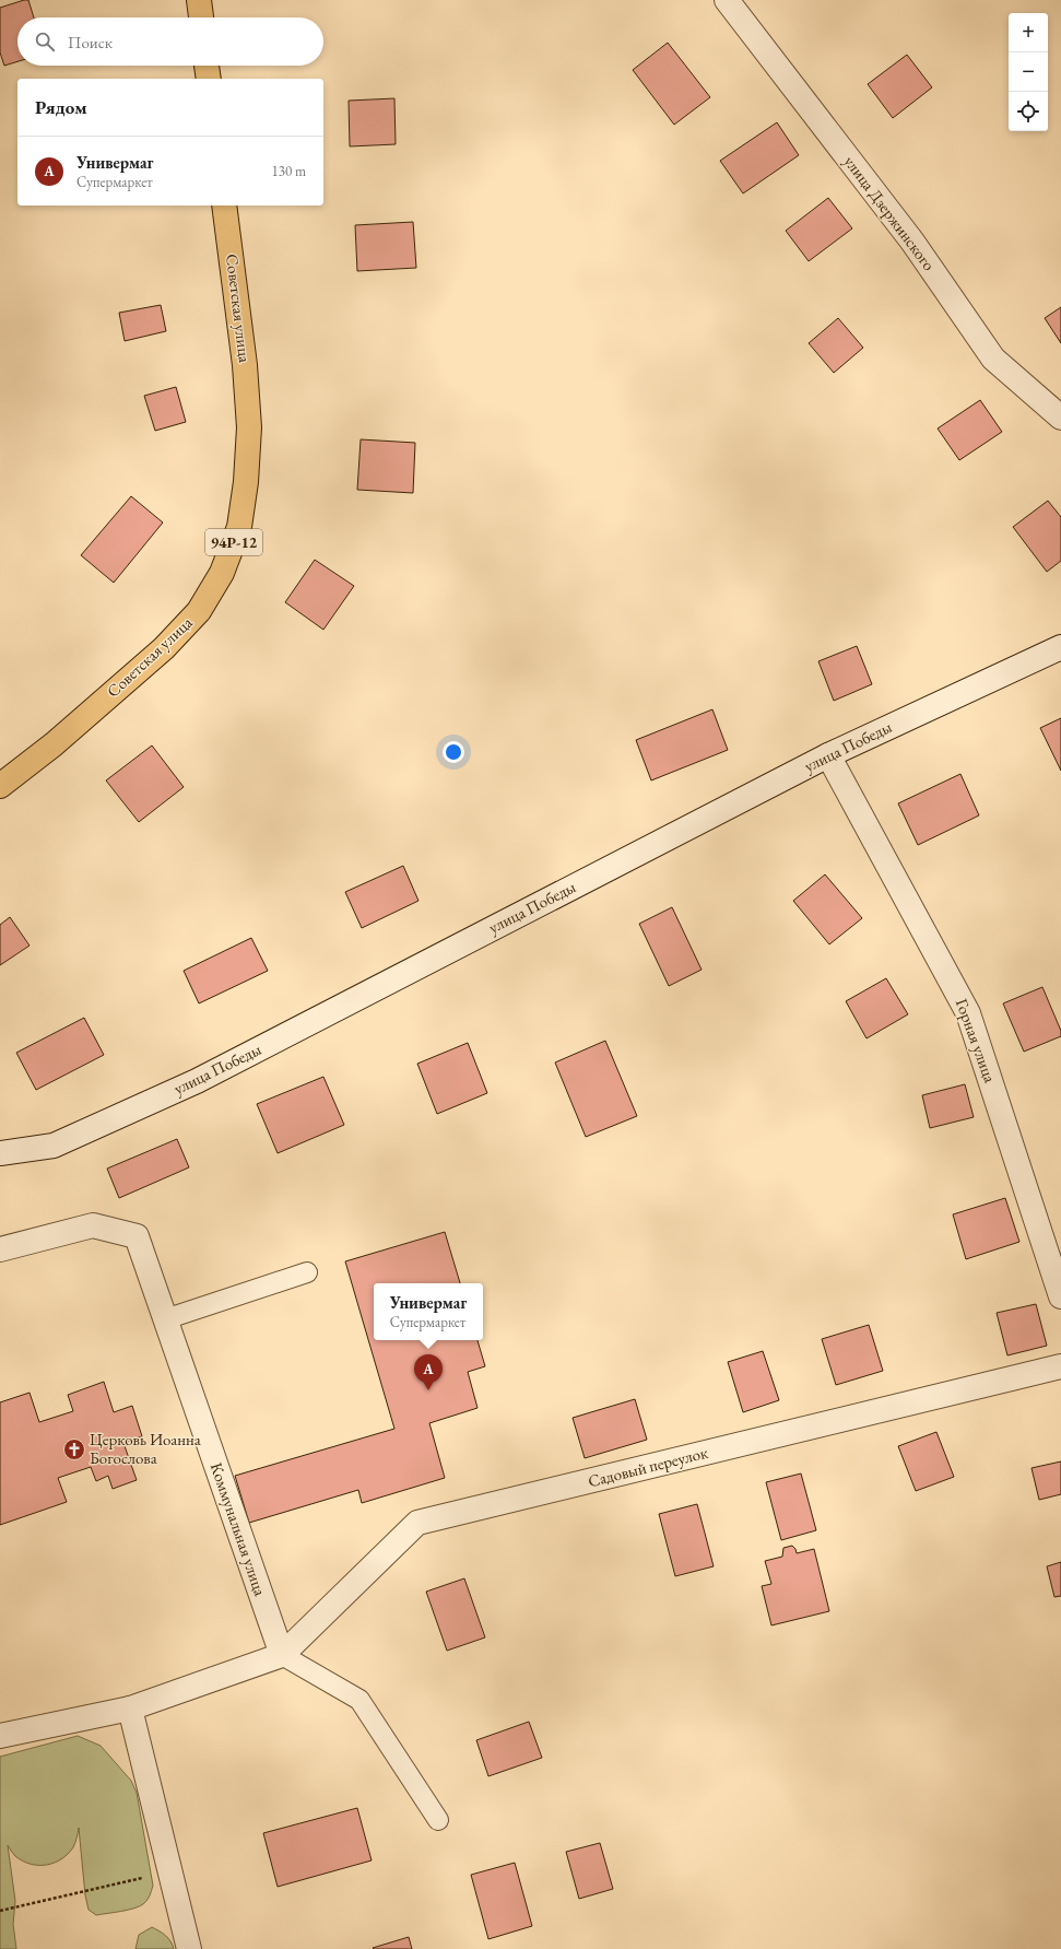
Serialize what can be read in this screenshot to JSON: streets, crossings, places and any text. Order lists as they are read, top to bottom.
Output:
{
  "streets": {
    "main road": ["Советская улица", "94Р-12"],
    "street": [
      "улица Дзержинского",
      "улица Победы",
      "Горная улица",
      "Садовый переулок",
      "Коммунальная улица"
    ]
  },
  "crossings": [
    ["улица Победы", "Горная улица"],
    ["Садовый переулок", "Коммунальная улица"]
  ],
  "places": {
    "church": ["Церковь Иоанна Богослова"]
  },
  "page": {
    "map_buttons": ["+", "−"],
    "search": "Поиск",
    "heading": "Рядом",
    "list": [
      {
        "mark": "A",
        "name": "Универмаг",
        "note": "Супермаркет",
        "value": "130 m"
      }
    ],
    "popup": ["Универмаг", "Супермаркет"],
    "pins": "A"
  }
}
